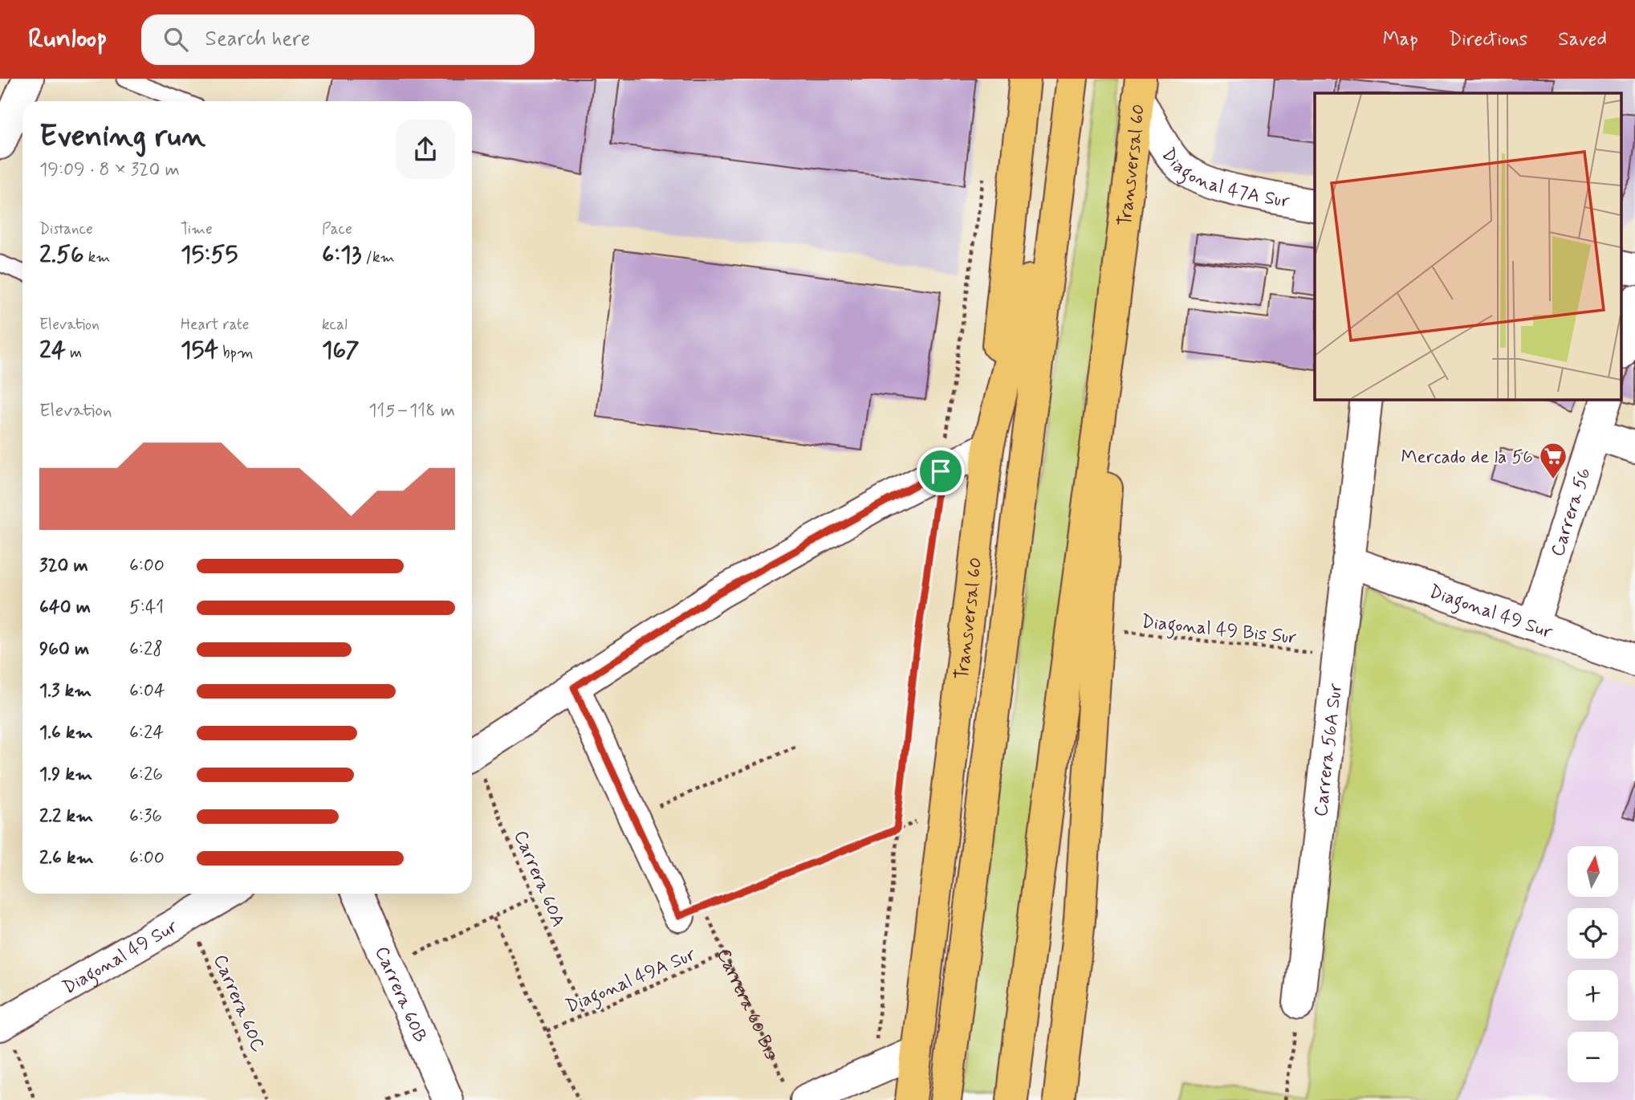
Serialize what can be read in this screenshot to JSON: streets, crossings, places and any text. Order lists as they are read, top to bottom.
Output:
{
  "streets": {
    "highway": ["Transversal 60"],
    "street": [
      "Diagonal 47A Sur",
      "Carrera 56",
      "Diagonal 49 Sur",
      "Carrera 56A Sur",
      "Carrera 60B"
    ],
    "path": [
      "Diagonal 49 Bis Sur",
      "Carrera 60A",
      "Diagonal 49A Sur",
      "Carrera 60C",
      "Carrera 60 Bis"
    ]
  },
  "crossings": [
    ["Transversal 60", "Diagonal 47A Sur"],
    ["Transversal 60", "Diagonal 49 Bis Sur"],
    ["Carrera 56", "Diagonal 49 Sur"],
    ["Diagonal 49 Sur", "Carrera 56A Sur"],
    ["Diagonal 49 Sur", "Carrera 60C"],
    ["Diagonal 49 Bis Sur", "Carrera 56A Sur"],
    ["Carrera 60A", "Diagonal 49A Sur"],
    ["Diagonal 49A Sur", "Carrera 60 Bis"]
  ],
  "places": {
    "supermarket": ["Mercado de la 56"]
  },
  "north": "top",
  "page": {
    "header": "Runloop",
    "search": "Search here",
    "nav": ["Map", "Directions", "Saved"],
    "heading": ["Evening run", "19:09 · 8 × 320 m"],
    "stats": [
      ["Distance", "2.56 km"],
      ["Time", "15:55"],
      ["Pace", "6:13 /km"],
      ["Elevation", "24 m"],
      ["Heart rate", "154 bpm"],
      ["kcal", "167"]
    ],
    "chart": ["Elevation", "115–118 m"],
    "list": [
      {
        "name": "320 m",
        "note": "6:00"
      },
      {
        "name": "640 m",
        "note": "5:41"
      },
      {
        "name": "960 m",
        "note": "6:28"
      },
      {
        "name": "1.3 km",
        "note": "6:04"
      },
      {
        "name": "1.6 km",
        "note": "6:24"
      },
      {
        "name": "1.9 km",
        "note": "6:26"
      },
      {
        "name": "2.2 km",
        "note": "6:36"
      },
      {
        "name": "2.6 km",
        "note": "6:00"
      }
    ],
    "map_buttons": ["+", "−"]
  }
}
